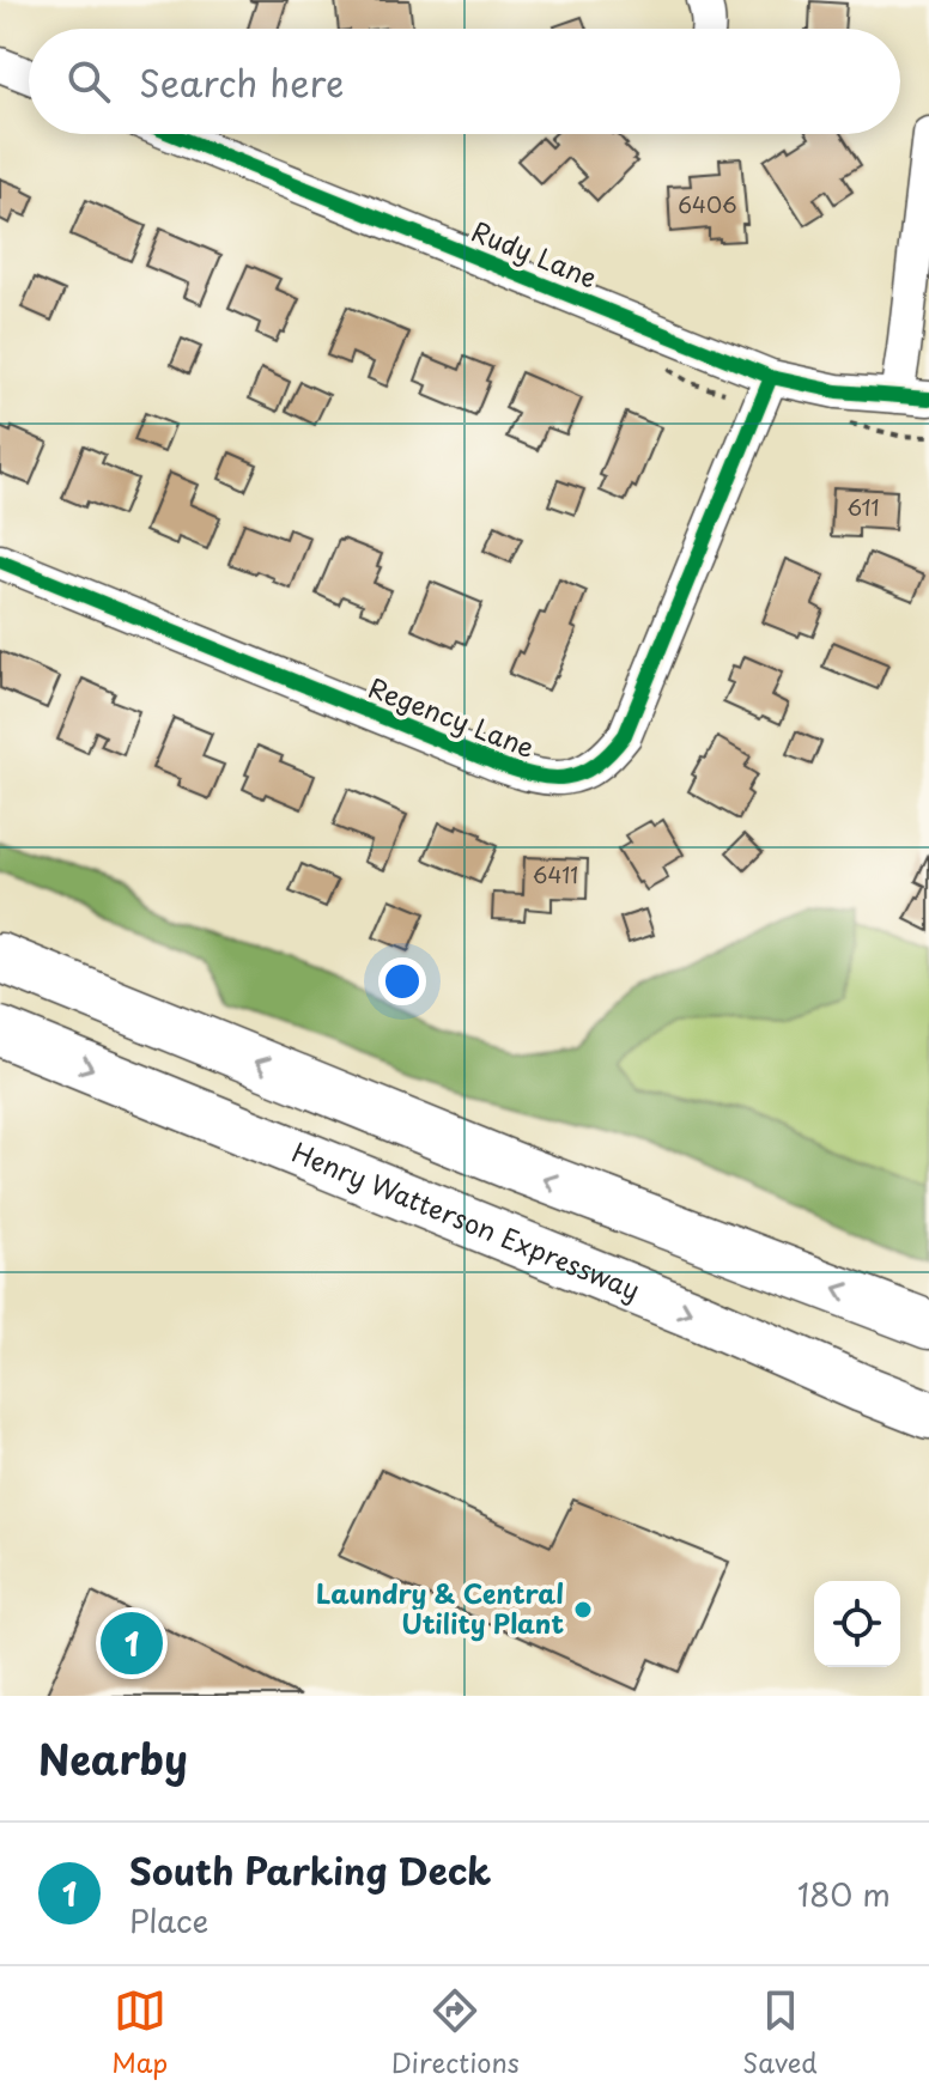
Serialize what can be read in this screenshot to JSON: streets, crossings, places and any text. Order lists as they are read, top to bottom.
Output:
{
  "streets": {
    "highway": ["Henry Watterson Expressway"],
    "street": ["Rudy Lane", "Regency Lane"]
  },
  "crossings": [
    ["Rudy Lane", "Regency Lane"]
  ],
  "places": ["Laundry & Central Utility Plant"],
  "house_numbers": ["6406", "611", "6411"],
  "page": {
    "search": "Search here",
    "pins": "1",
    "heading": "Nearby",
    "list": [
      {
        "mark": "1",
        "name": "South Parking Deck",
        "note": "Place",
        "value": "180 m"
      }
    ],
    "nav": ["Map", "Directions", "Saved"]
  }
}
